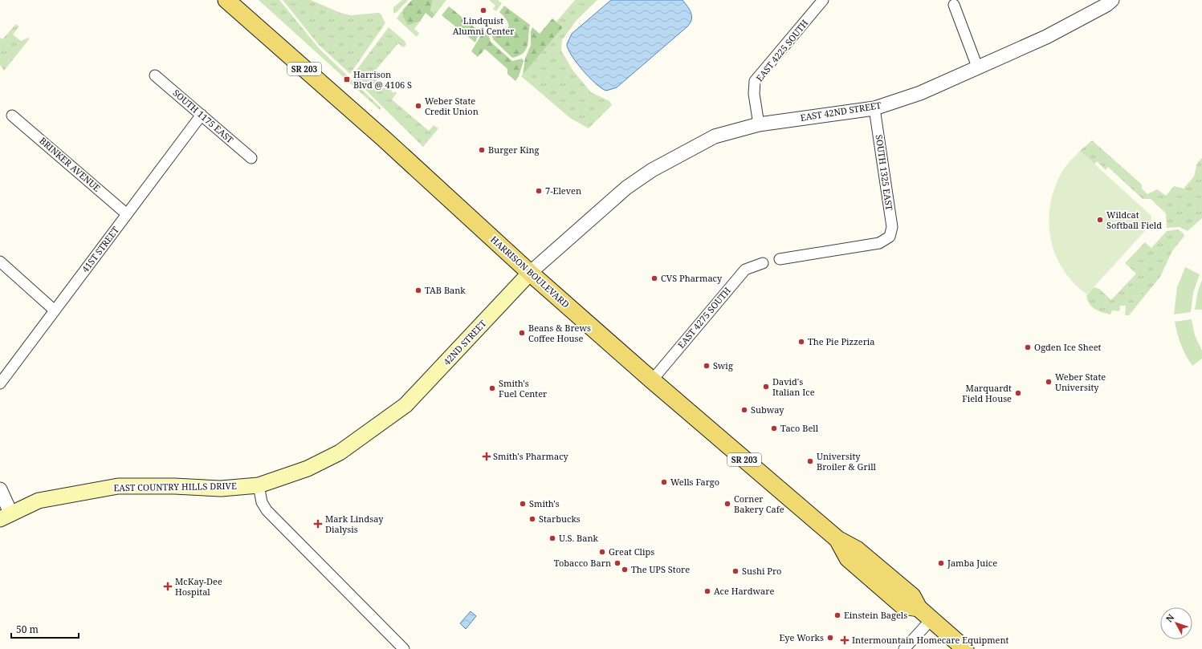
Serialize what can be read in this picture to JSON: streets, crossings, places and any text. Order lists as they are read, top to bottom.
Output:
{
  "streets": {
    "main road": [
      "SR 203",
      "HARRISON BOULEVARD",
      "42ND STREET",
      "EAST COUNTRY HILLS DRIVE"
    ],
    "street": [
      "EAST 4225 SOUTH",
      "EAST 42ND STREET",
      "SOUTH 1175 EAST",
      "BRINKER AVENUE",
      "SOUTH 1325 EAST",
      "41ST STREET",
      "EAST 4275 SOUTH"
    ]
  },
  "crossings": [
    ["EAST 4225 SOUTH", "EAST 42ND STREET"],
    ["EAST 42ND STREET", "SOUTH 1325 EAST"],
    ["EAST 42ND STREET", "42ND STREET"],
    ["SOUTH 1175 EAST", "41ST STREET"],
    ["BRINKER AVENUE", "41ST STREET"],
    ["HARRISON BOULEVARD", "EAST 4275 SOUTH"],
    ["HARRISON BOULEVARD", "42ND STREET"],
    ["42ND STREET", "EAST COUNTRY HILLS DRIVE"]
  ],
  "places": {
    "other": [
      "Lindquist Alumni Center",
      "Weber State Credit Union",
      "Burger King",
      "7-Eleven",
      "Wildcat Softball Field",
      "CVS Pharmacy",
      "TAB Bank",
      "Beans & Brews Coffee House",
      "The Pie Pizzeria",
      "Ogden Ice Sheet",
      "Swig",
      "Weber State University",
      "David's Italian Ice",
      "Smith's Fuel Center",
      "Marquardt Field House",
      "Subway",
      "Taco Bell",
      "University Broiler & Grill",
      "Wells Fargo",
      "Smith's",
      "Corner Bakery Cafe",
      "Starbucks",
      "U.S. Bank",
      "Great Clips",
      "Tobacco Barn",
      "Jamba Juice",
      "The UPS Store",
      "Sushi Pro",
      "Ace Hardware",
      "Einstein Bagels",
      "Eye Works"
    ],
    "transit": ["Harrison Blvd @ 4106 S"],
    "health": [
      "Smith's Pharmacy",
      "Mark Lindsay Dialysis",
      "McKay-Dee Hospital",
      "Intermountain Homecare Equipment"
    ]
  },
  "scale_bar": "50 m",
  "north": "top left"
}
